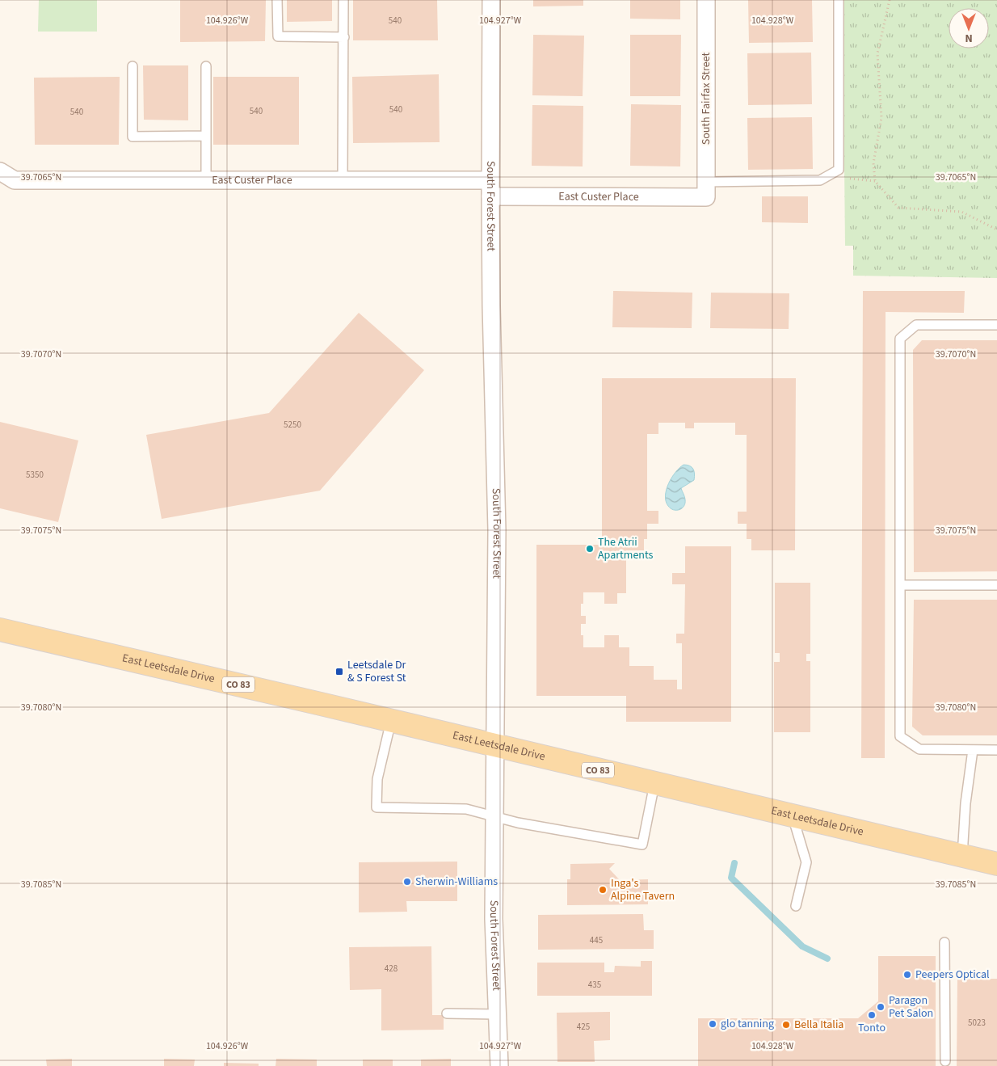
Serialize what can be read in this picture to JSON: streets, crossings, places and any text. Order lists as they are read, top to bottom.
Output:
{
  "streets": {
    "main road": ["East Leetsdale Drive", "CO 83"],
    "street": ["South Fairfax Street", "East Custer Place", "South Forest Street"]
  },
  "crossings": [
    ["South Fairfax Street", "East Custer Place"],
    ["East Custer Place", "South Forest Street"],
    ["South Forest Street", "East Leetsdale Drive"]
  ],
  "places": {
    "other": [
      "The Atrii Apartments",
      "Sherwin-Williams",
      "Inga's Alpine Tavern",
      "Peepers Optical",
      "Paragon Pet Salon",
      "Tonto",
      "glo tanning",
      "Bella Italia"
    ],
    "transit": ["Leetsdale Dr & S Forest St"]
  },
  "house_numbers": [
    "540",
    "540",
    "540",
    "540",
    "5250",
    "5350",
    "445",
    "428",
    "435",
    "5023",
    "425"
  ],
  "north": "bottom",
  "coordinates": [
    "104.926°W",
    "104.927°W",
    "104.928°W",
    "39.7065°N",
    "39.7070°N",
    "39.7075°N",
    "39.7080°N",
    "39.7085°N"
  ]
}
